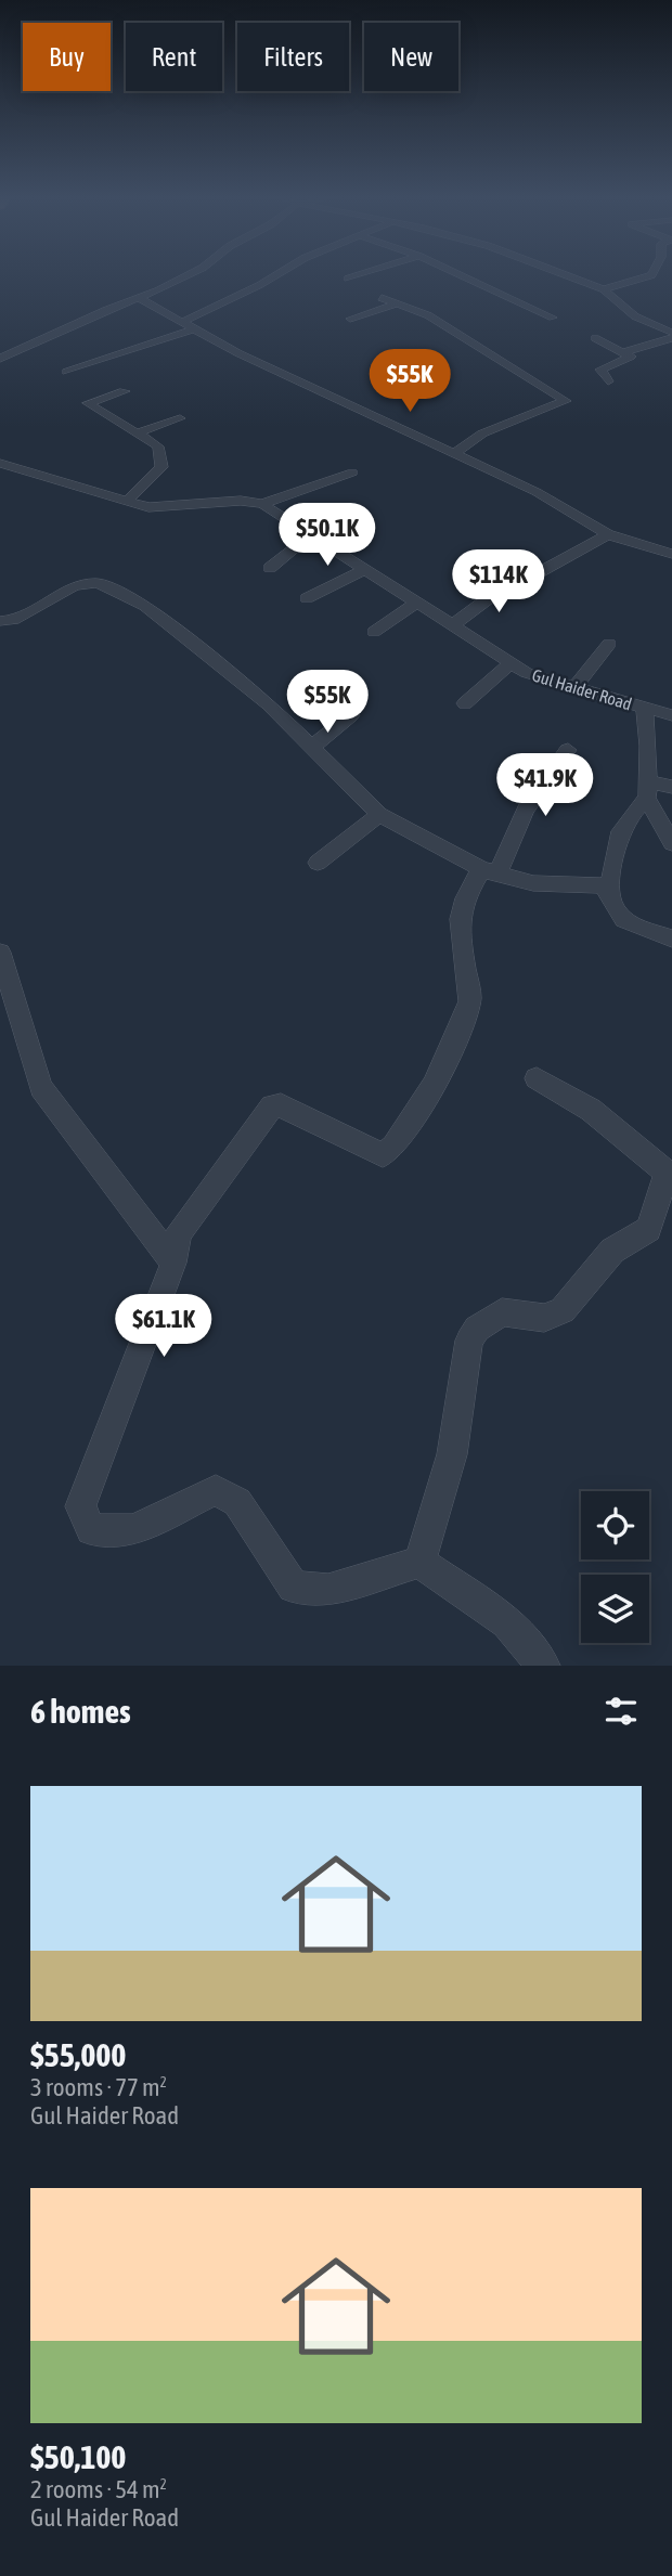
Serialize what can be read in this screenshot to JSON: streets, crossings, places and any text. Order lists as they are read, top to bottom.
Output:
{
  "streets": {
    "street": ["Gul Haider Road"]
  },
  "page": {
    "chip": [
      "Buy",
      "Rent",
      "Filters",
      "New"
    ],
    "price": [
      "$55K",
      "$50.1K",
      "$114K",
      "$55K",
      "$41.9K",
      "$61.1K"
    ],
    "heading": "6 homes",
    "list": [
      {
        "name": "$55,000",
        "note": "3 rooms · 77 m² · Gul Haider Road"
      },
      {
        "name": "$50,100",
        "note": "2 rooms · 54 m² · Gul Haider Road"
      }
    ]
  }
}
